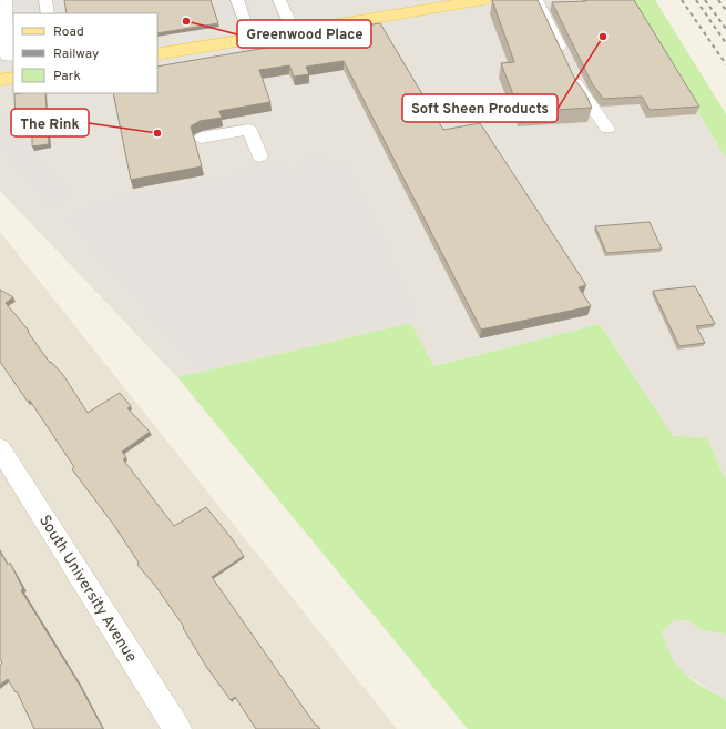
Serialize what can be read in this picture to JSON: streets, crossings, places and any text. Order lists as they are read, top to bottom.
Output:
{
  "streets": {
    "street": ["South University Avenue"]
  },
  "places": ["Greenwood Place", "Soft Sheen Products", "The Rink"],
  "legend": ["Road", "Railway", "Park"]
}
